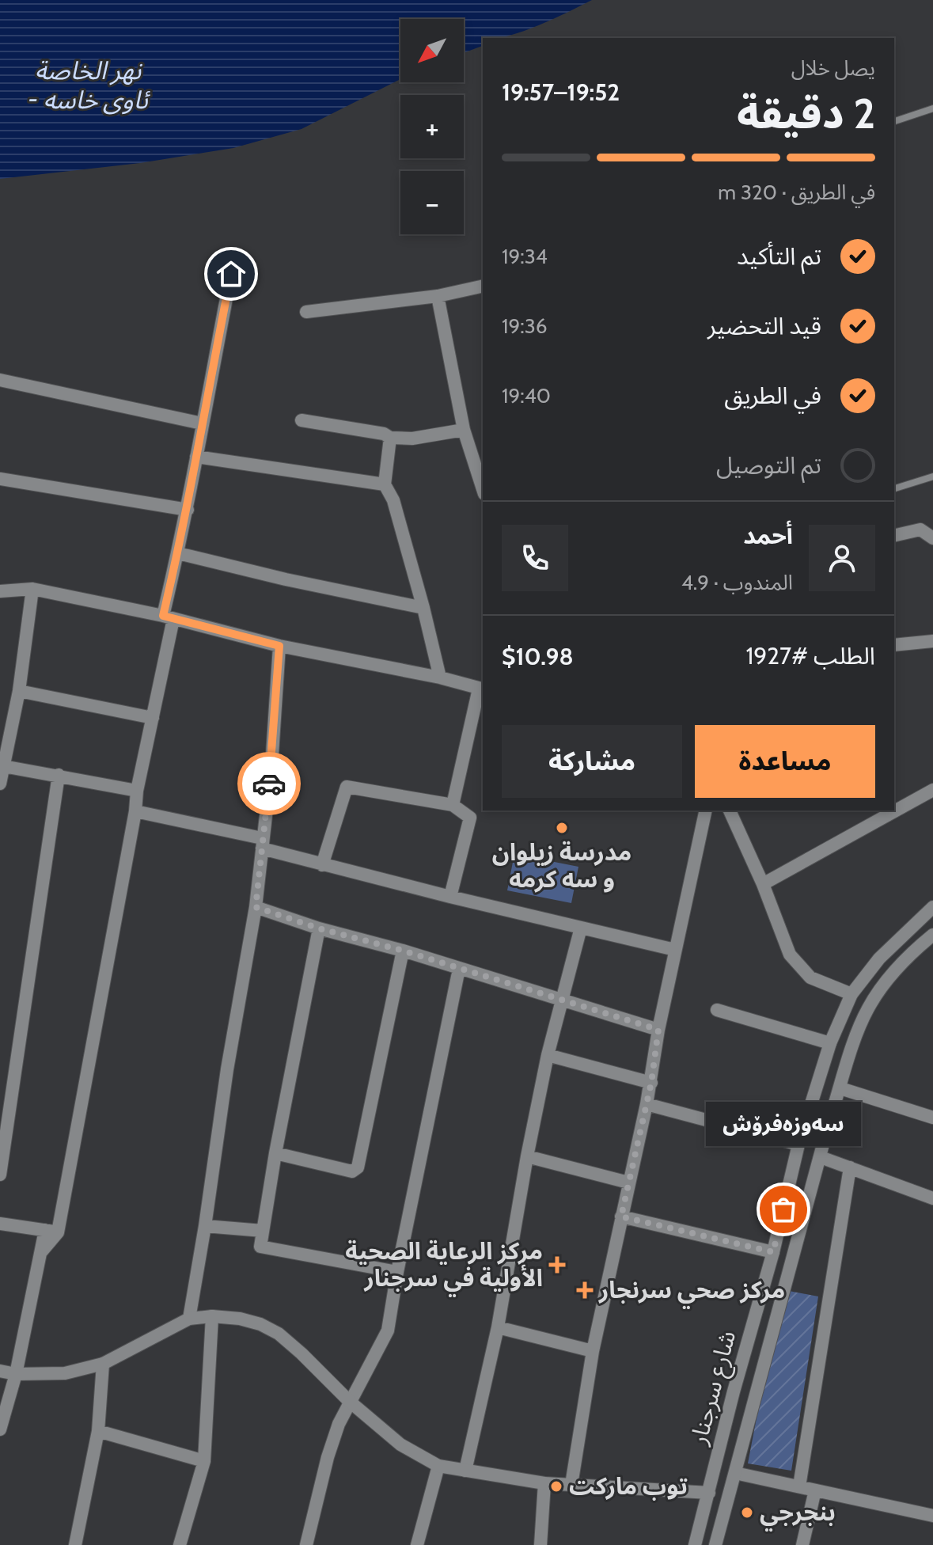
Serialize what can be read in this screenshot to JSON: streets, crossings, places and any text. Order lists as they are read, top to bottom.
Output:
{
  "streets": {
    "street": ["شارع سرجنار"]
  },
  "water": ["نهر الخاصة - ئاوی خاسە"],
  "places": {
    "other": [
      "مدرسة زيلوان و سه كرمه",
      "سەوزەفرۆش",
      "توب ماركت",
      "بنجرجي"
    ],
    "health": ["مركز الرعاية الصحية الأولية في سرجنار", "مركز صحي سرنجار"]
  },
  "north": "bottom left",
  "page": {
    "map_buttons": ["+", "−"],
    "heading": ["2 دقيقة", "يصل خلال", "19:52–19:57"],
    "panel": [
      "أحمد",
      "المندوب · 4.9",
      "الطلب #1927",
      "$10.98"
    ],
    "bar": "في الطريق · 320 m",
    "list": [
      ["تم التأكيد", "19:34"],
      ["قيد التحضير", "19:36"],
      ["في الطريق", "19:40"],
      "تم التوصيل"
    ],
    "buttons": ["مساعدة", "مشاركة"],
    "bubble": "سەوزەفرۆش"
  }
}
